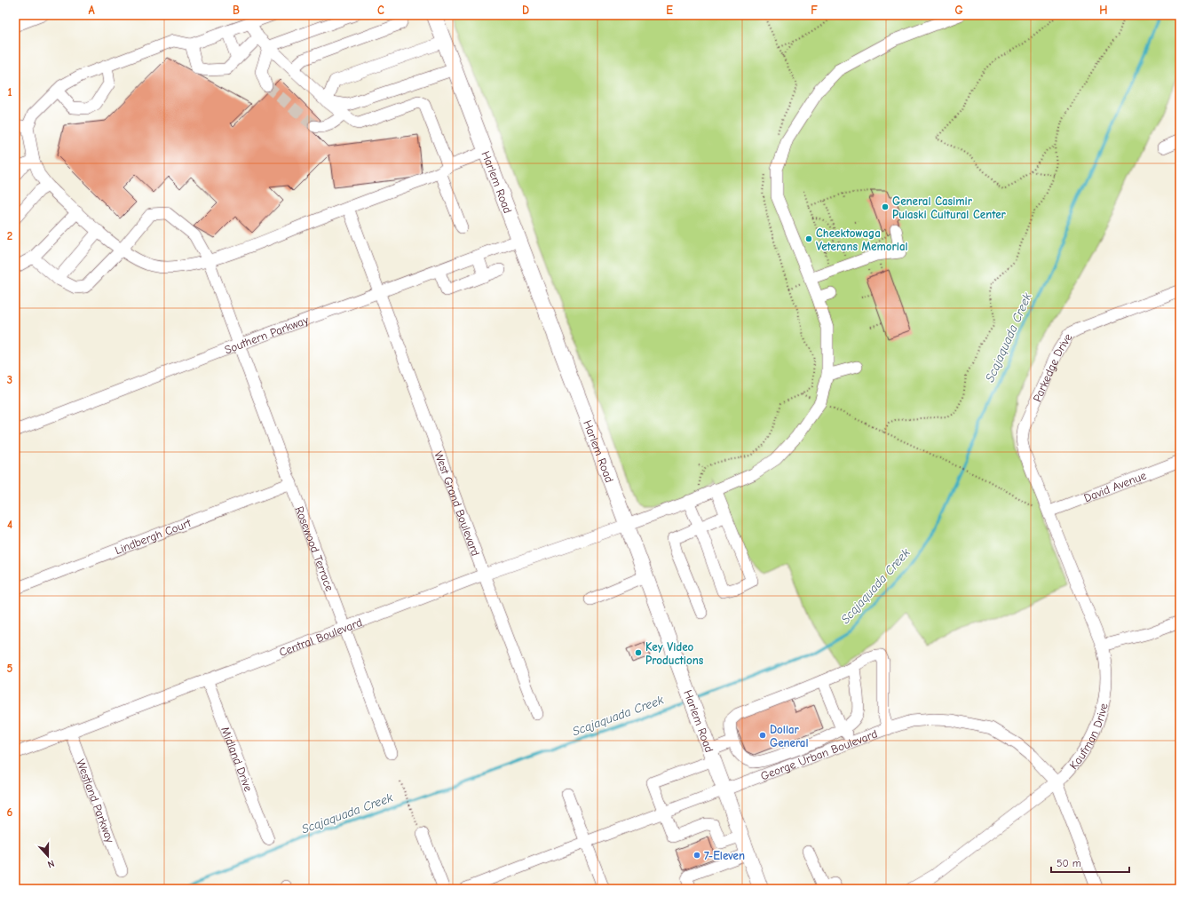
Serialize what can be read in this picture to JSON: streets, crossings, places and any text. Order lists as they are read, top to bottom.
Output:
{
  "streets": {
    "main road": ["Harlem Road"],
    "street": [
      "Southern Parkway",
      "Parkedge Drive",
      "David Avenue",
      "West Grand Boulevard",
      "Lindbergh Court",
      "Rosewood Terrace",
      "Central Boulevard",
      "Kaufman Drive",
      "George Urban Boulevard",
      "Midland Drive",
      "Westland Parkway"
    ]
  },
  "crossings": [
    ["Harlem Road", "Southern Parkway"],
    ["Harlem Road", "Central Boulevard"],
    ["Harlem Road", "George Urban Boulevard"],
    ["Southern Parkway", "West Grand Boulevard"],
    ["Southern Parkway", "Rosewood Terrace"],
    ["Parkedge Drive", "David Avenue"],
    ["Parkedge Drive", "Kaufman Drive"],
    ["David Avenue", "Kaufman Drive"],
    ["West Grand Boulevard", "Central Boulevard"],
    ["Lindbergh Court", "Rosewood Terrace"],
    ["Rosewood Terrace", "Central Boulevard"],
    ["Central Boulevard", "Midland Drive"],
    ["Central Boulevard", "Westland Parkway"],
    ["Kaufman Drive", "George Urban Boulevard"]
  ],
  "water": ["Scajaquada Creek"],
  "places": [
    "General Casimir Pulaski Cultural Center",
    "Cheektowaga Veterans Memorial",
    "Key Video Productions",
    "Dollar General",
    "7-Eleven"
  ],
  "scale_bar": "50 m",
  "north": "bottom",
  "grid": {
    "columns": [
      "A",
      "B",
      "C",
      "D",
      "E",
      "F",
      "G",
      "H"
    ],
    "rows": [
      "1",
      "2",
      "3",
      "4",
      "5",
      "6"
    ]
  }
}
